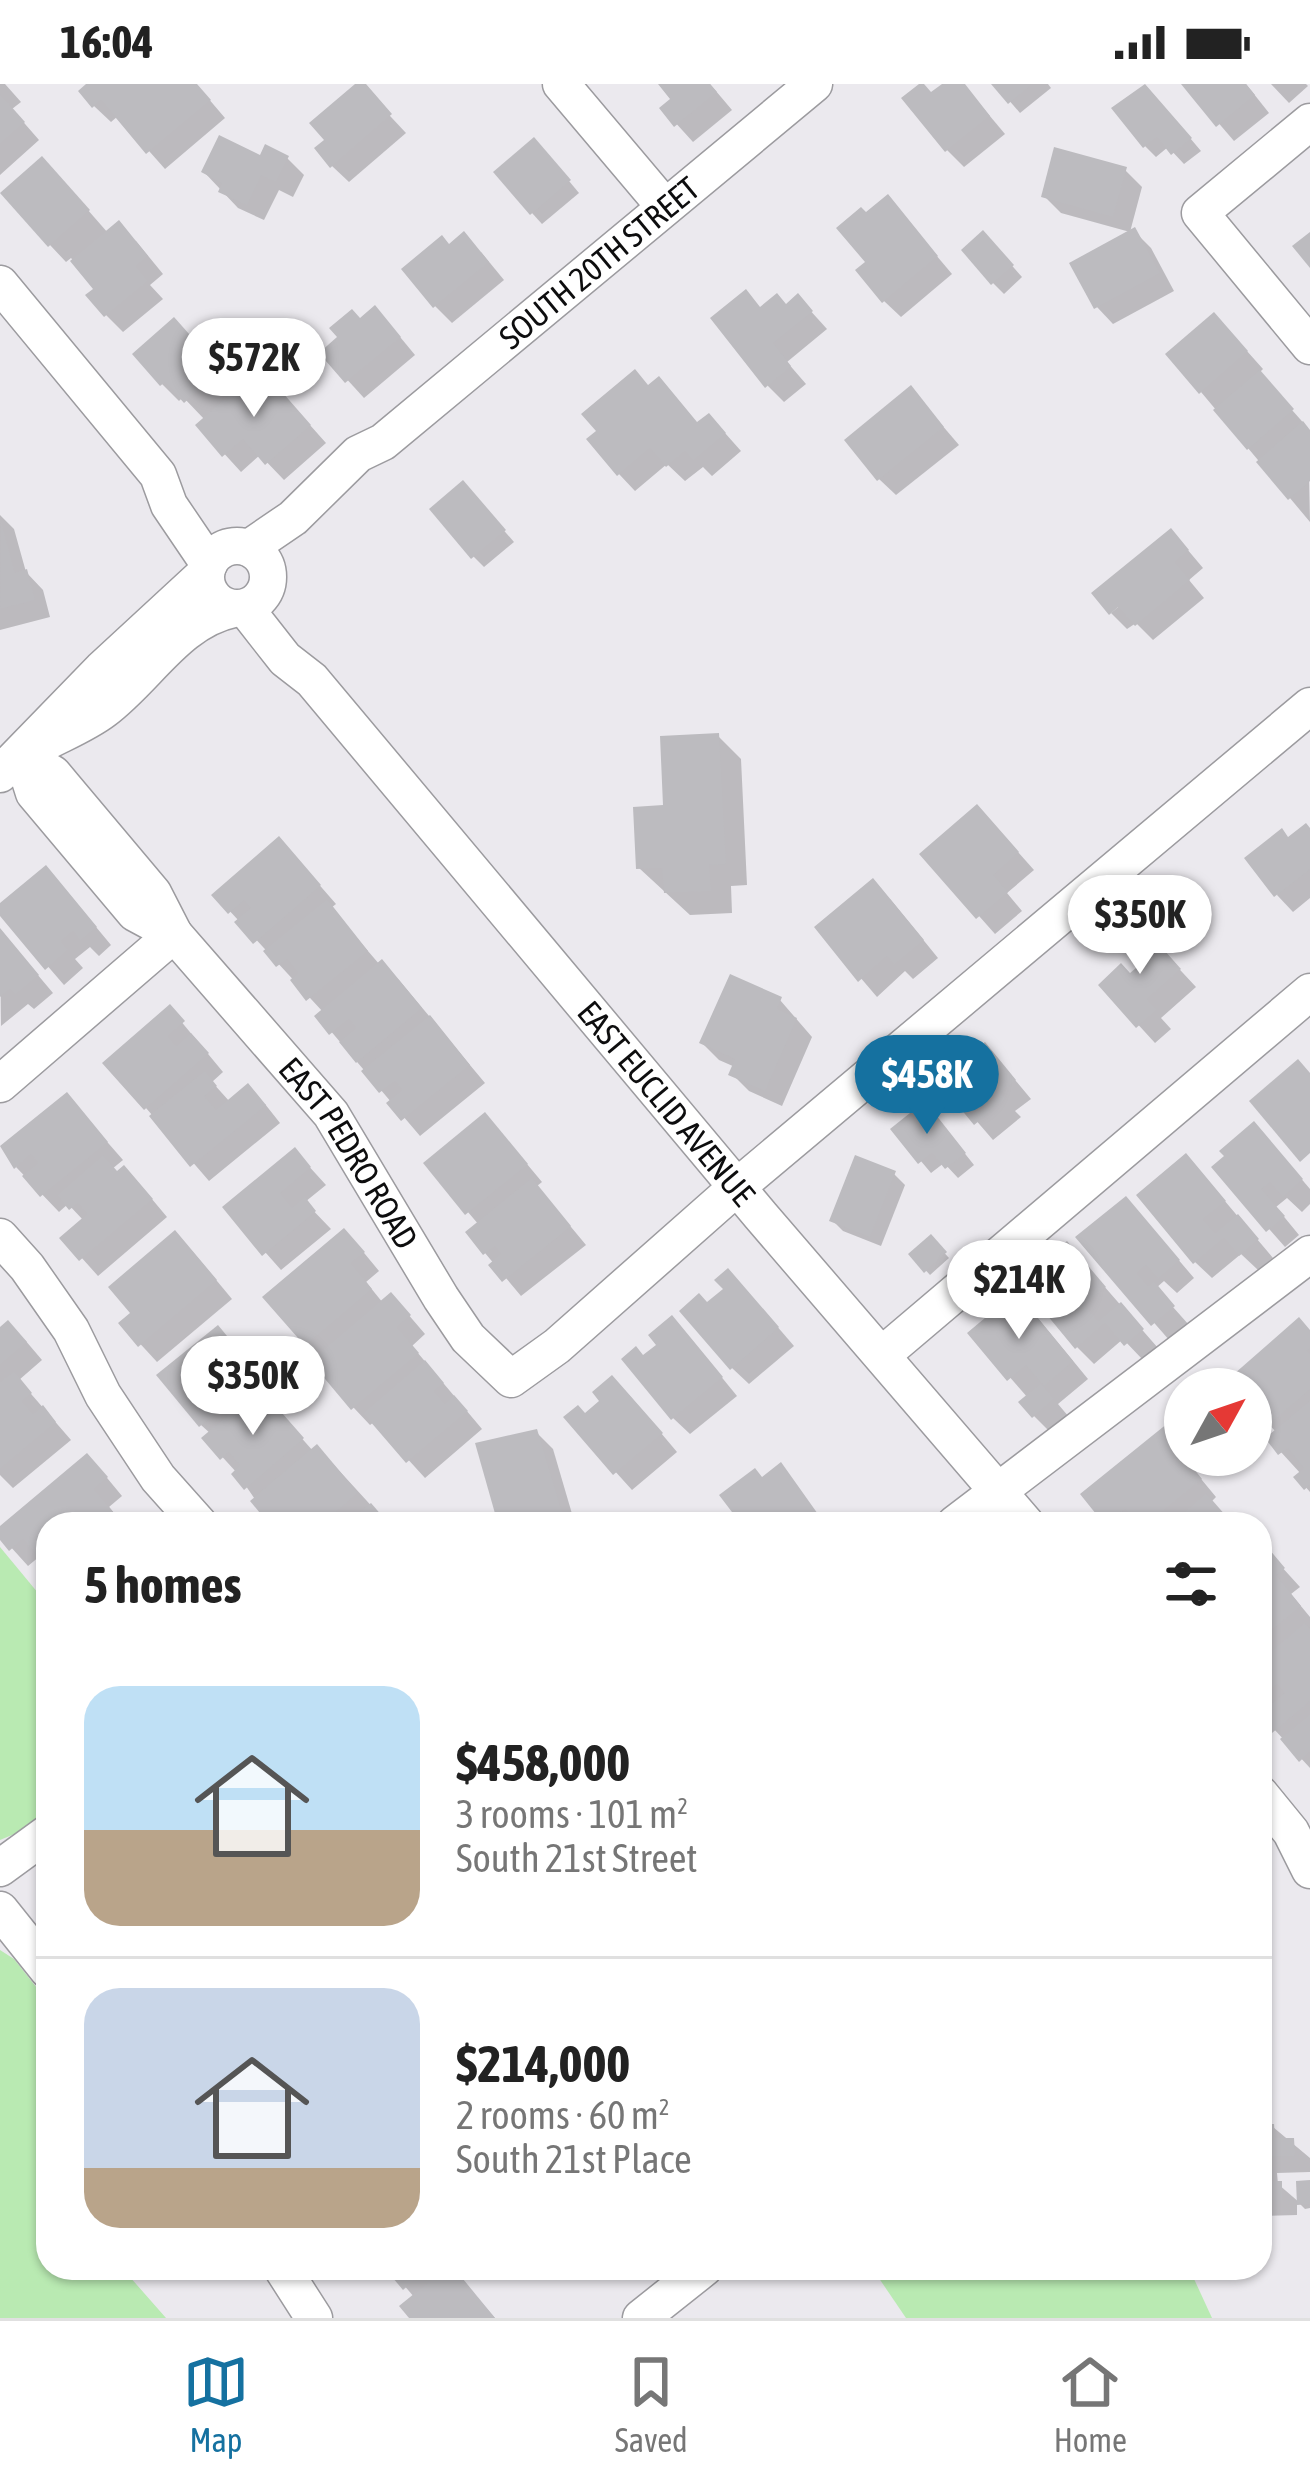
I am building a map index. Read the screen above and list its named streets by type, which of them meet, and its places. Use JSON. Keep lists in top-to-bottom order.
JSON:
{
  "streets": {
    "street": ["SOUTH 20TH STREET", "EAST EUCLID AVENUE", "EAST PEDRO ROAD"]
  },
  "crossings": [
    ["SOUTH 20TH STREET", "EAST EUCLID AVENUE"],
    ["SOUTH 20TH STREET", "EAST PEDRO ROAD"],
    ["EAST EUCLID AVENUE", "EAST PEDRO ROAD"]
  ],
  "north": "top right",
  "page": {
    "status": "16:04",
    "price": [
      "$572K",
      "$350K",
      "$458K",
      "$214K",
      "$350K"
    ],
    "heading": "5 homes",
    "list": [
      {
        "name": "$458,000",
        "note": "3 rooms · 101 m² · South 21st Street"
      },
      {
        "name": "$214,000",
        "note": "2 rooms · 60 m² · South 21st Place"
      }
    ],
    "tabs": ["Map", "Saved", "Home"]
  }
}
